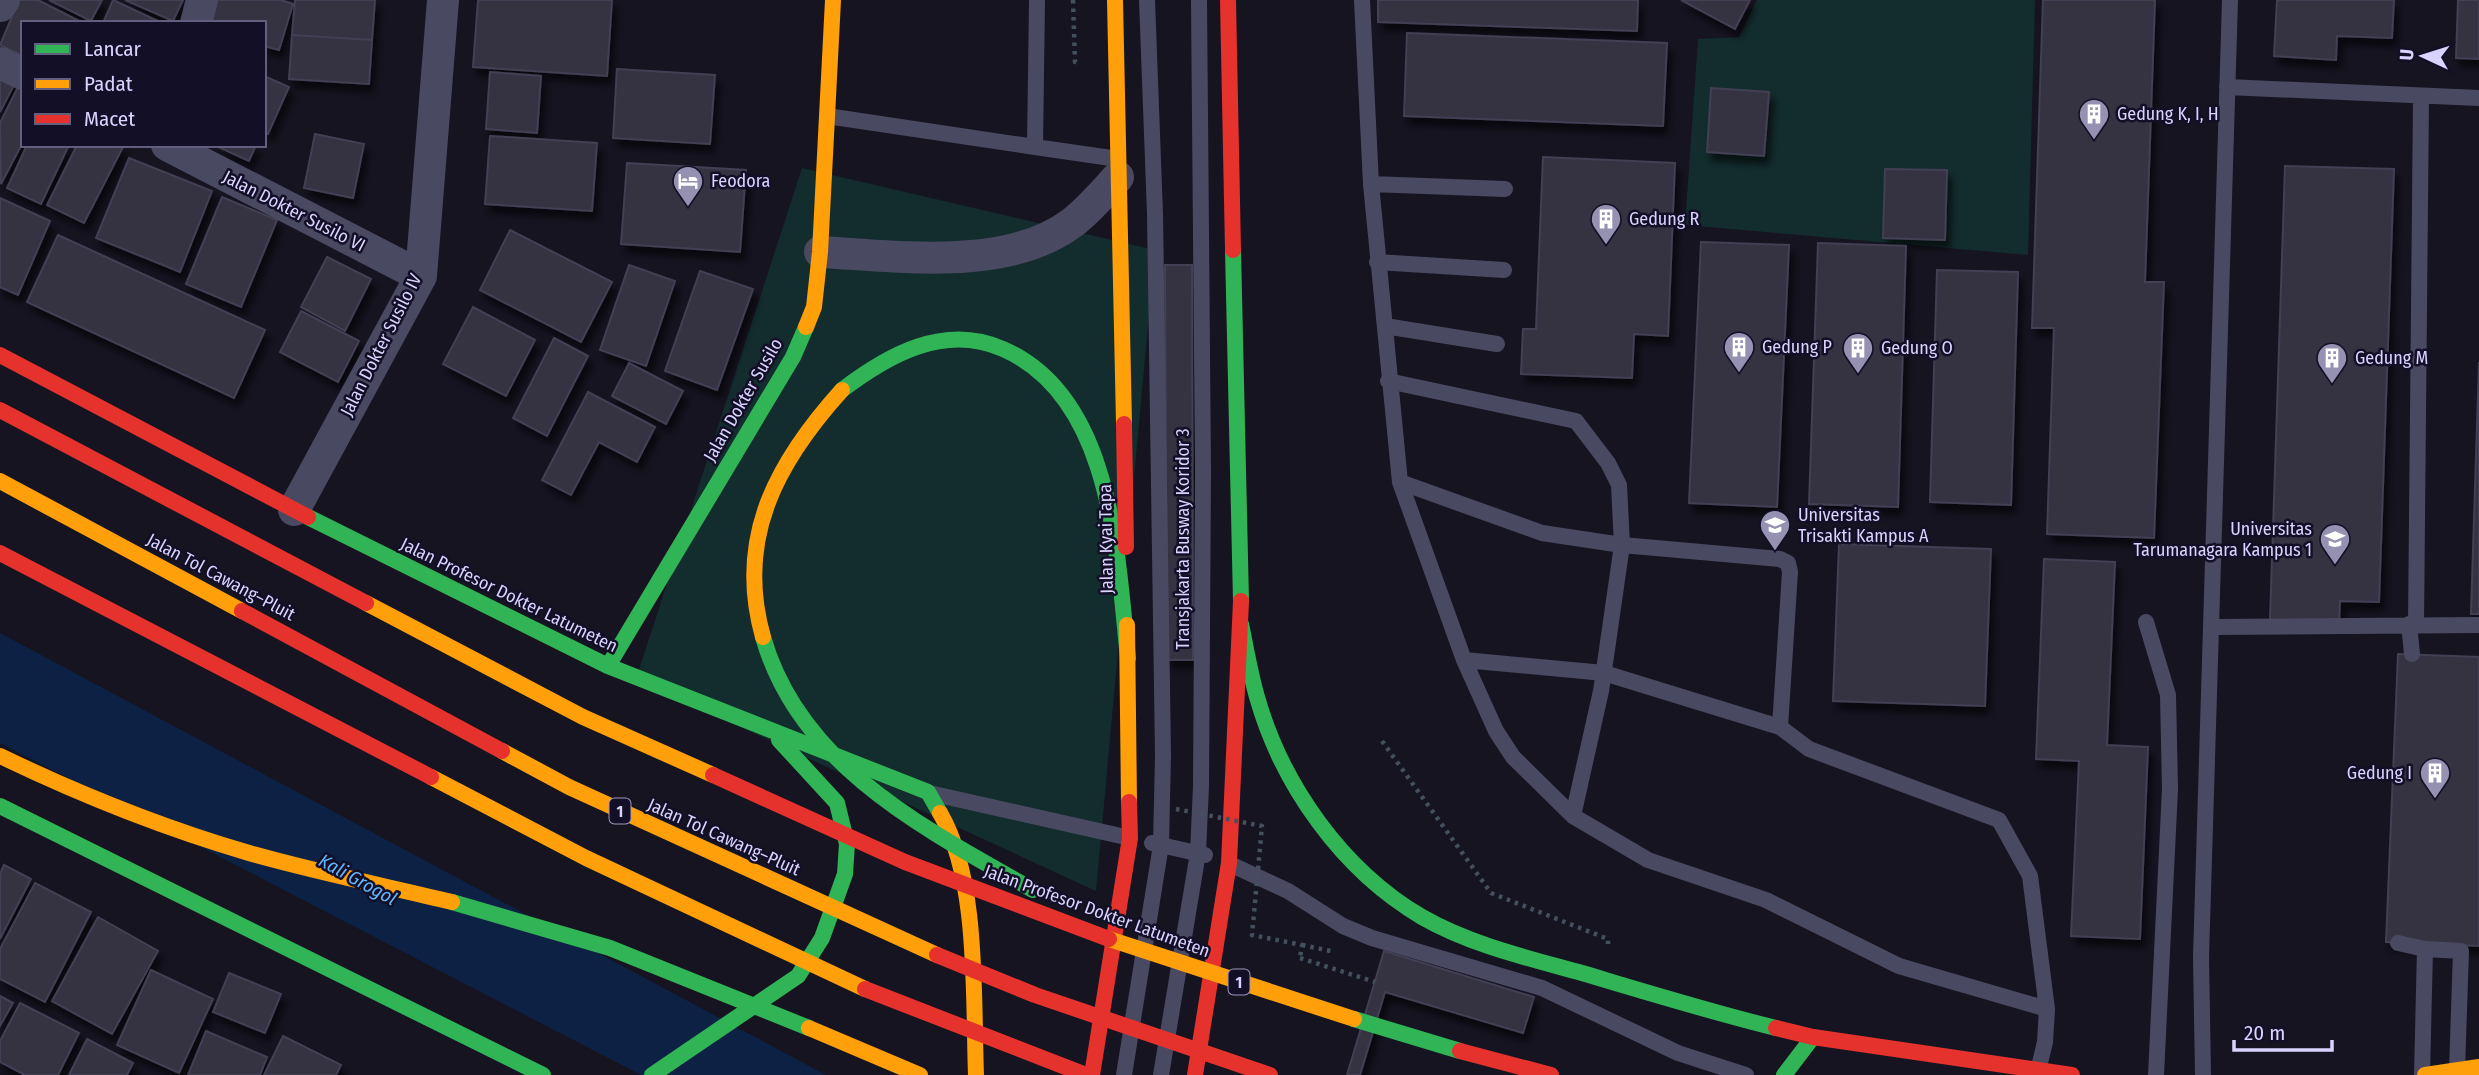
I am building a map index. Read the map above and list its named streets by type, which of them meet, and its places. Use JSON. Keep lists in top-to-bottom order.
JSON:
{
  "streets": {
    "main road": [
      "Jalan Dokter Susilo",
      "Jalan Kyai Tapa",
      "Jalan Tol Cawang–Pluit",
      "Jalan Profesor Dokter Latumeten",
      "1"
    ],
    "street": ["Jalan Dokter Susilo VI", "Jalan Dokter Susilo IV"],
    "lane": ["Transjakarta Busway Koridor 3"]
  },
  "crossings": [
    ["Jalan Dokter Susilo VI", "Jalan Dokter Susilo IV"],
    ["Jalan Dokter Susilo IV", "Jalan Profesor Dokter Latumeten"],
    ["Jalan Dokter Susilo", "Jalan Profesor Dokter Latumeten"]
  ],
  "water": ["Kali Grogol"],
  "places": {
    "building": [
      "Gedung K, I, H",
      "Gedung R",
      "Gedung P",
      "Gedung O",
      "Gedung M",
      "Gedung I"
    ],
    "hotel": ["Feodora"],
    "school or university": ["Universitas Trisakti Kampus A", "Universitas Tarumanagara Kampus 1"]
  },
  "legend": ["Lancar", "Padat", "Macet"],
  "scale_bar": "20 m",
  "north": "left"
}
